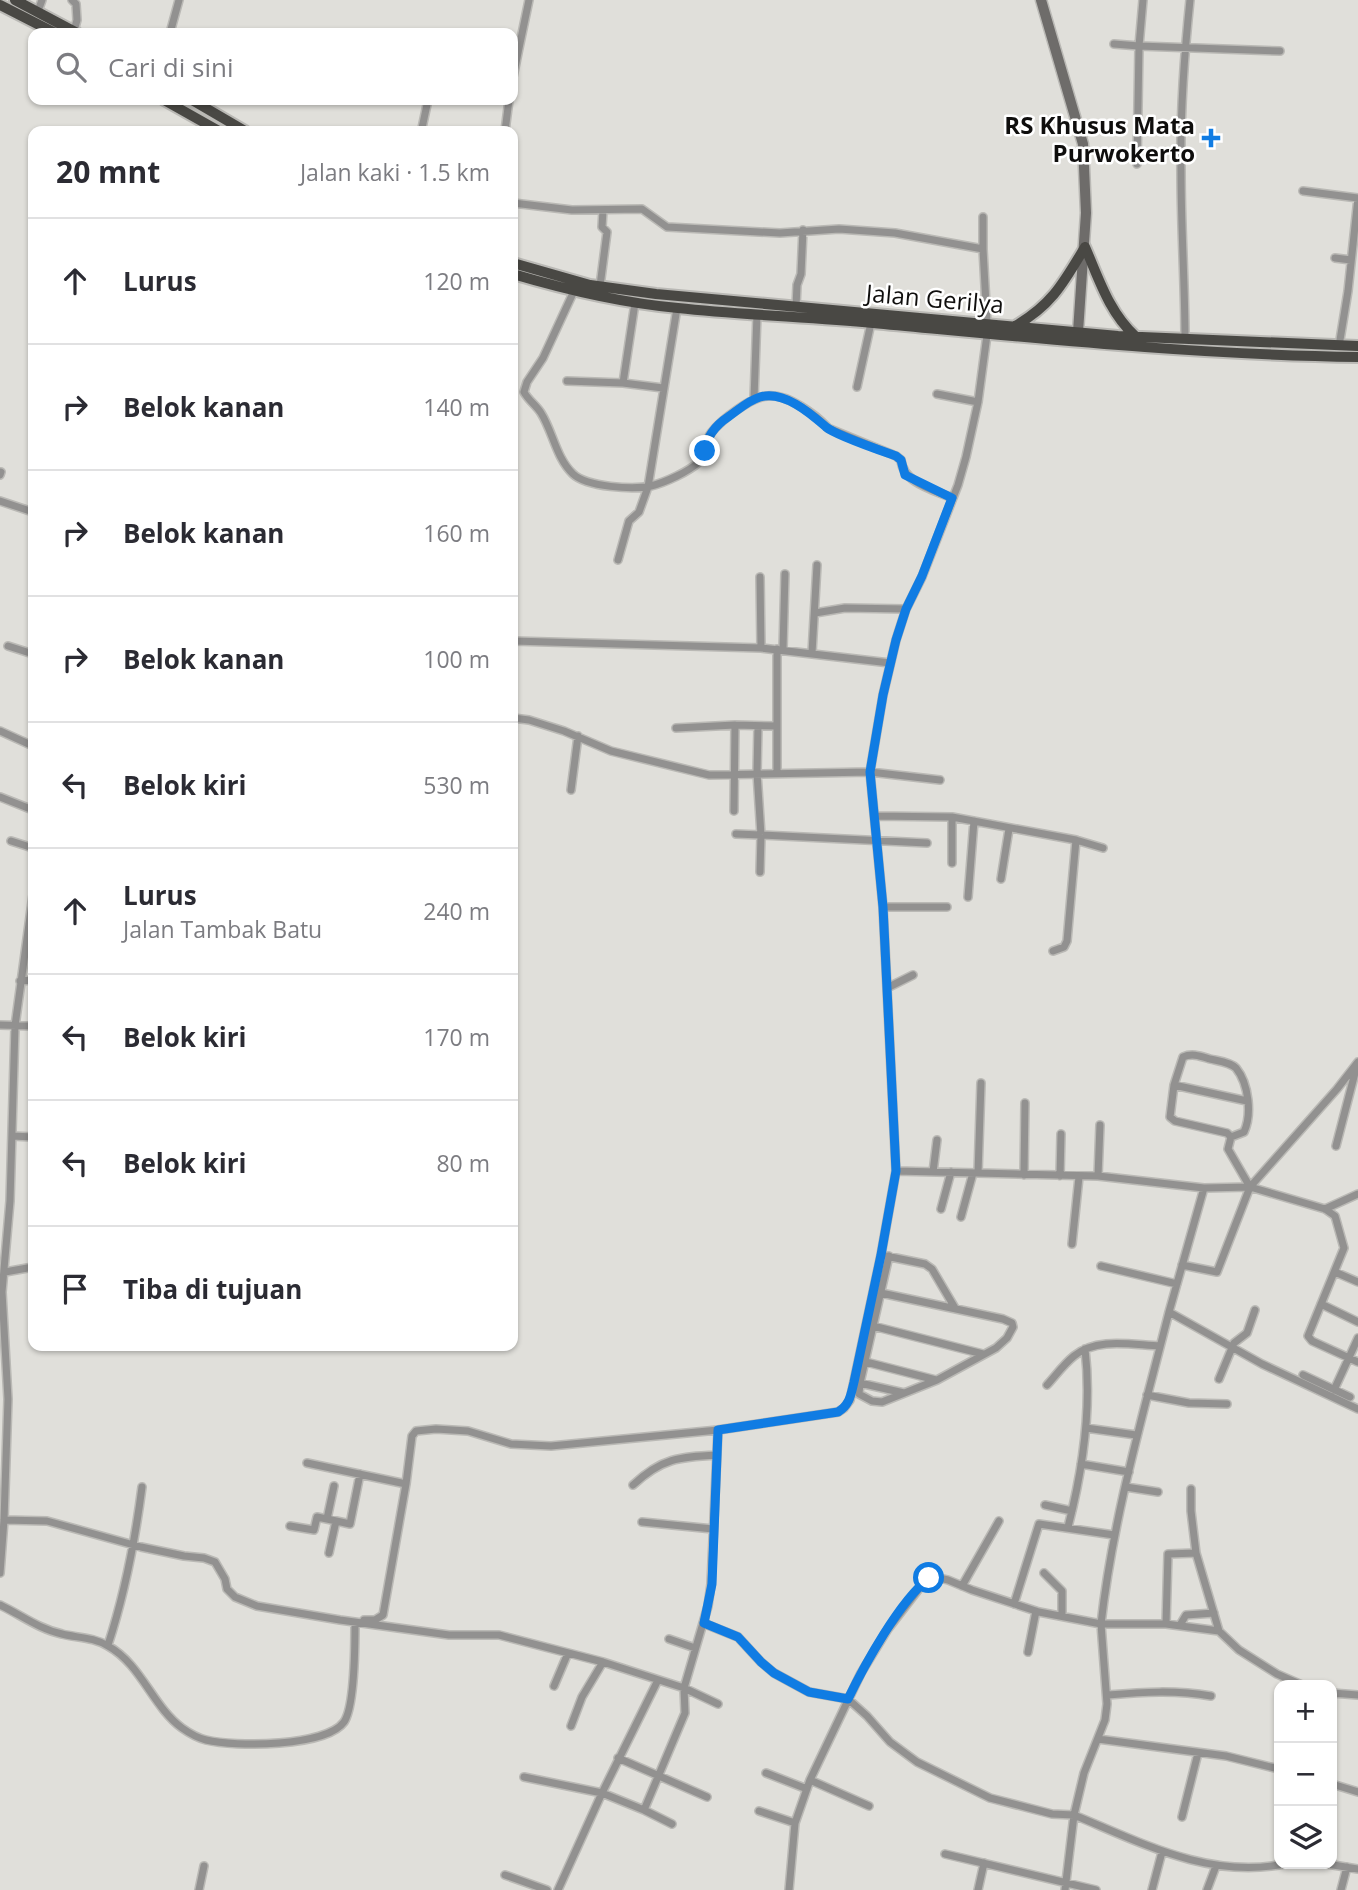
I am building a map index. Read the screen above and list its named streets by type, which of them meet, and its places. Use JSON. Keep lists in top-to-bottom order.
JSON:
{
  "streets": {
    "highway": ["Jalan Gerilya"]
  },
  "places": {
    "health": ["RS Khusus Mata Purwokerto"]
  },
  "page": {
    "search": "Cari di sini",
    "heading": ["20 mnt", "Jalan kaki · 1.5 km"],
    "list": [
      ["Lurus", "120 m"],
      ["Belok kanan", "140 m"],
      ["Belok kanan", "160 m"],
      ["Belok kanan", "100 m"],
      ["Belok kiri", "530 m"],
      ["Lurus", "Jalan Tambak Batu", "240 m"],
      ["Belok kiri", "170 m"],
      ["Belok kiri", "80 m"],
      "Tiba di tujuan"
    ],
    "map_buttons": ["+", "−"]
  }
}
